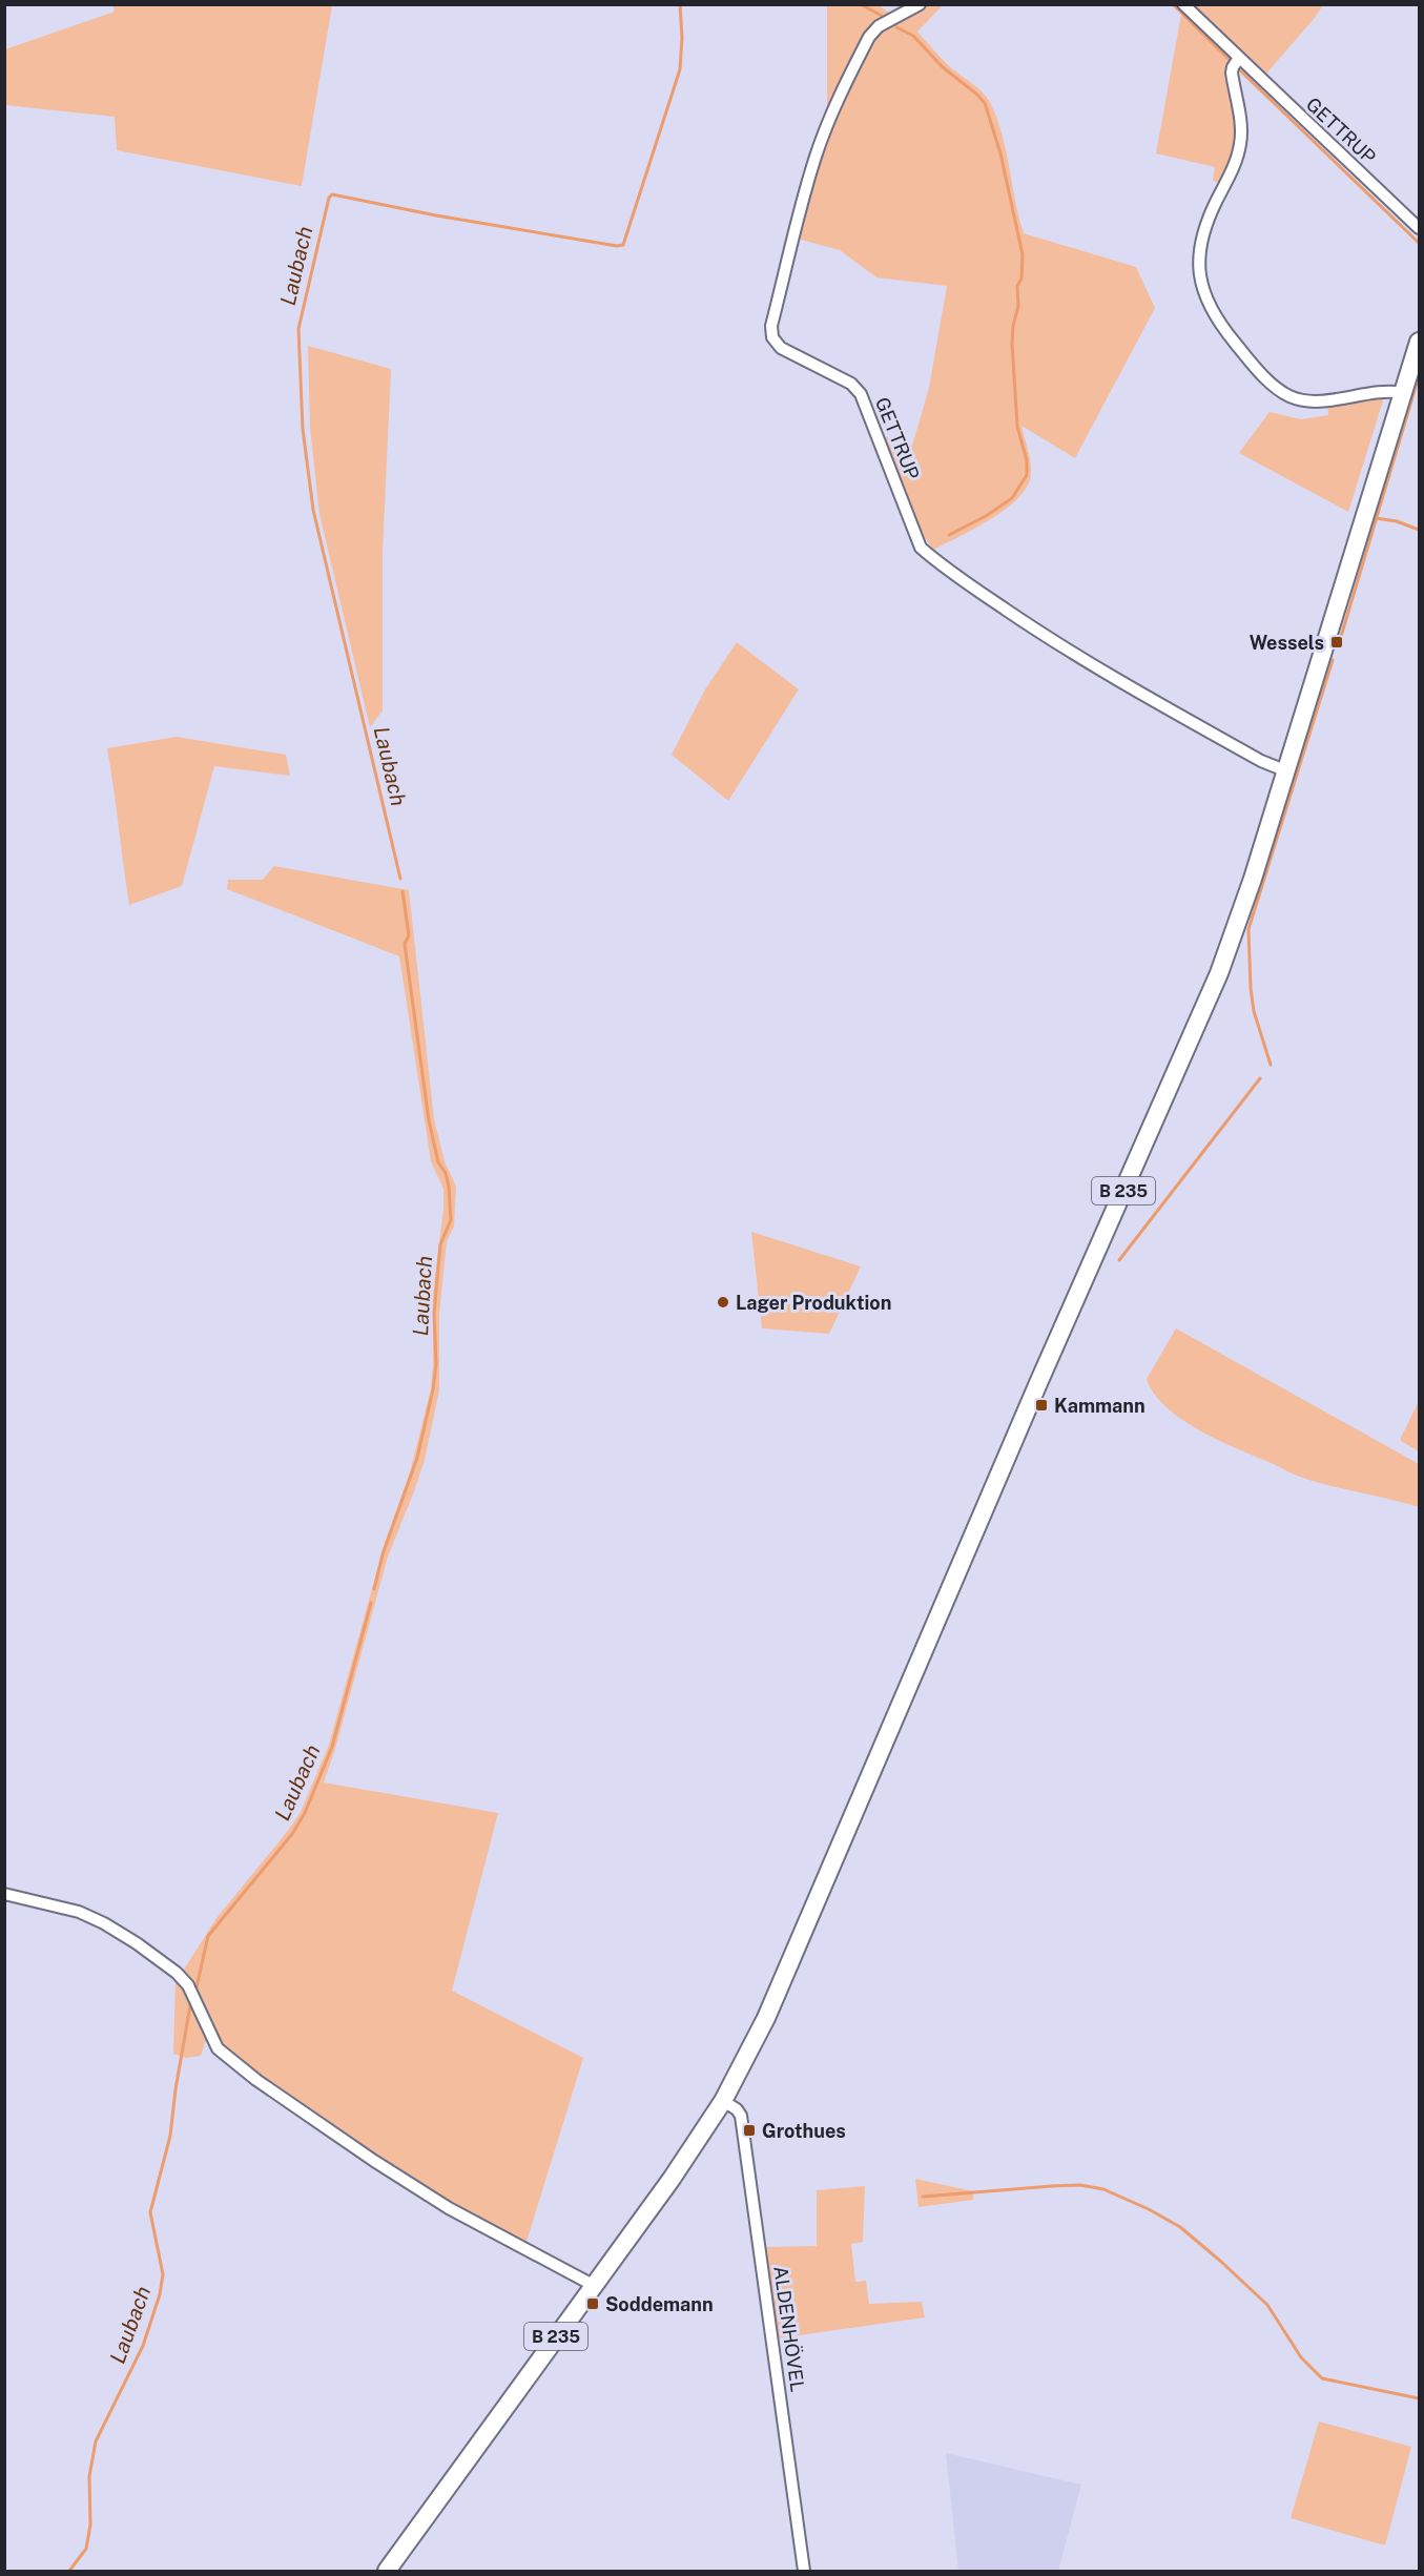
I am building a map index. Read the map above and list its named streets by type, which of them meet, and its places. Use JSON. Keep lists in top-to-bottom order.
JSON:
{
  "streets": {
    "main road": ["B 235"],
    "street": ["GETTRUP", "ALDENHÖVEL"]
  },
  "crossings": [
    ["GETTRUP", "B 235"],
    ["B 235", "ALDENHÖVEL"]
  ],
  "water": ["Laubach"],
  "places": {
    "transit": [
      "Wessels",
      "Kammann",
      "Grothues",
      "Soddemann"
    ],
    "other": ["Lager Produktion"]
  }
}
